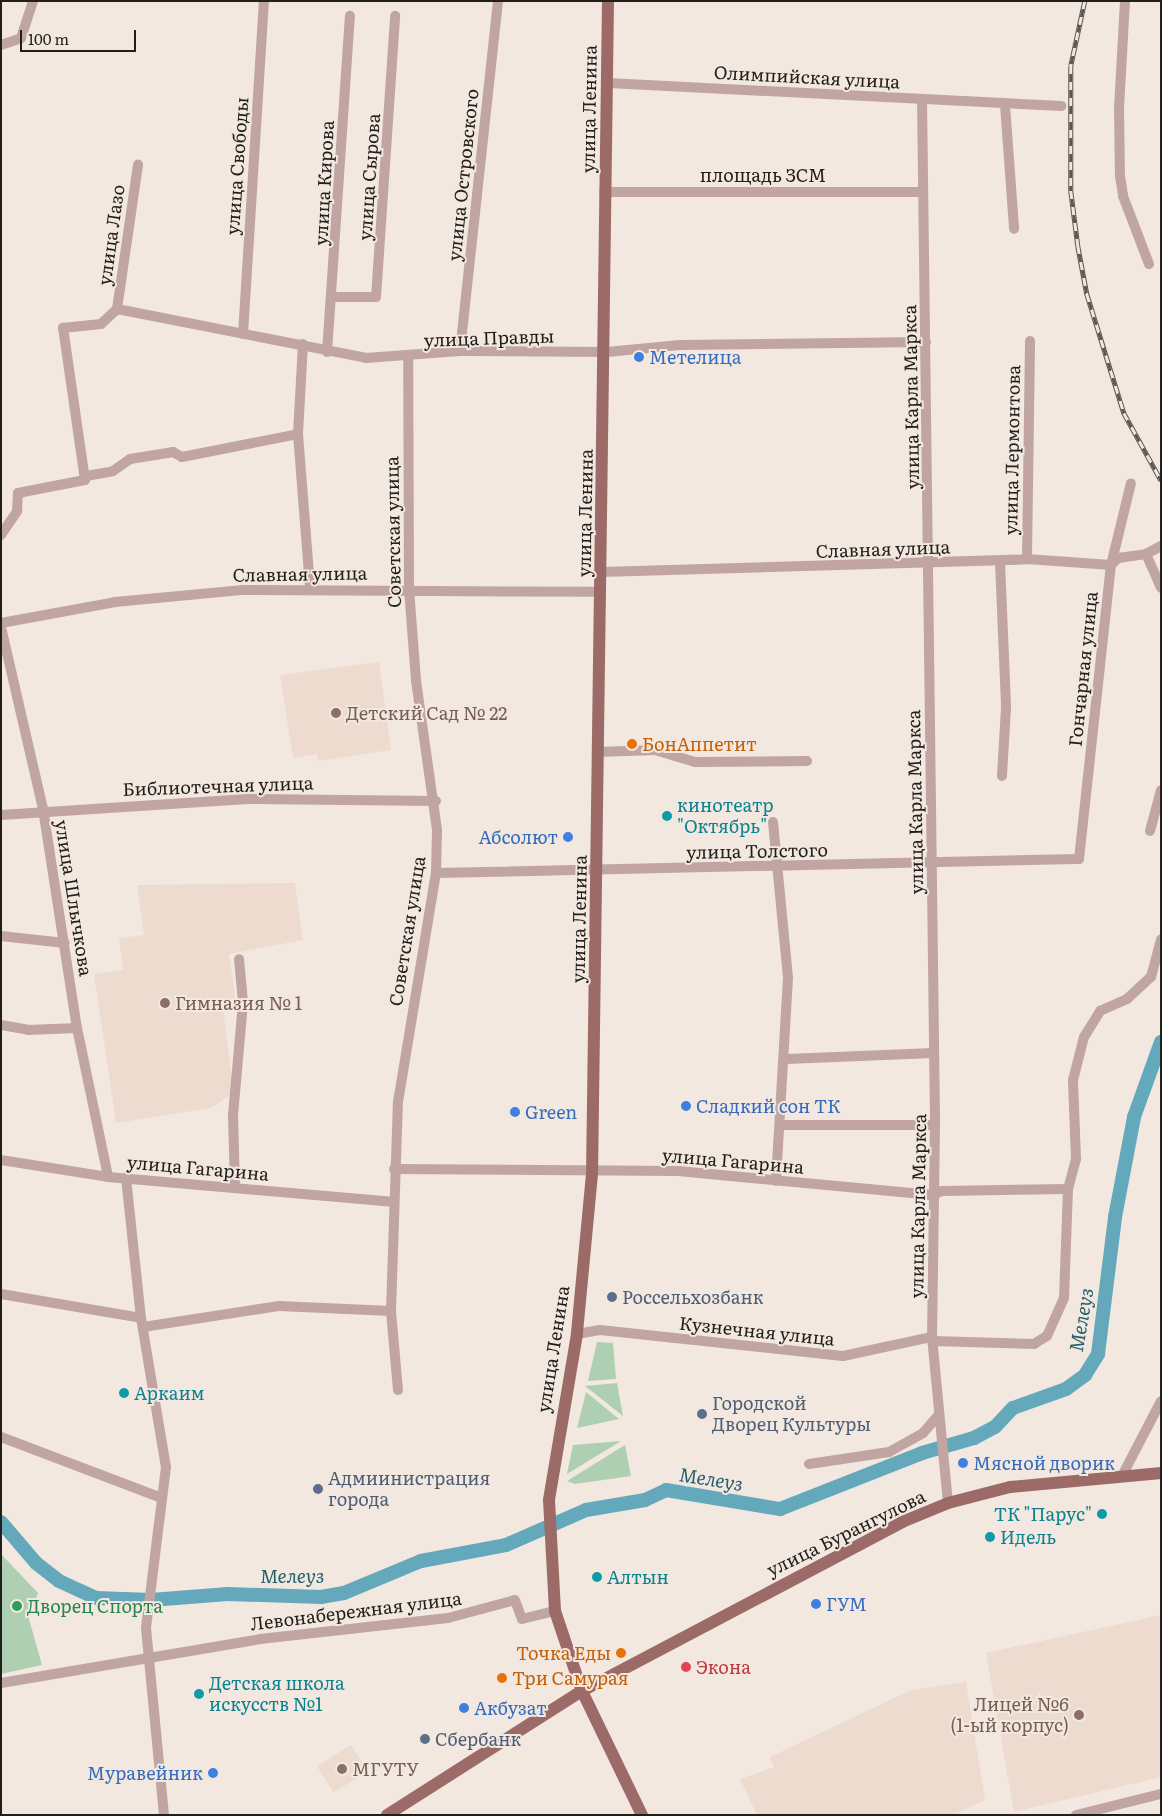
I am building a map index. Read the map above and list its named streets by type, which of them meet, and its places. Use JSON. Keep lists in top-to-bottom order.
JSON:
{
  "streets": {
    "main road": ["улица Ленина", "улица Бурангулова"],
    "street": [
      "Олимпийская улица",
      "улица Свободы",
      "улица Островского",
      "площадь ЗСМ",
      "улица Сырова",
      "улица Кирова",
      "улица Лазо",
      "улица Правды",
      "улица Карла Маркса",
      "улица Лермонтова",
      "Советская улица",
      "Славная улица",
      "Гончарная улица",
      "Библиотечная улица",
      "улица Толстого",
      "улица Шлычкова",
      "улица Гагарина",
      "Кузнечная улица",
      "Левонабережная улица"
    ]
  },
  "crossings": [
    ["Олимпийская улица", "улица Ленина"],
    ["Олимпийская улица", "улица Карла Маркса"],
    ["улица Ленина", "площадь ЗСМ"],
    ["улица Ленина", "улица Правды"],
    ["улица Ленина", "Славная улица"],
    ["улица Ленина", "улица Толстого"],
    ["улица Ленина", "улица Гагарина"],
    ["улица Ленина", "Кузнечная улица"],
    ["улица Ленина", "улица Бурангулова"],
    ["улица Ленина", "Левонабережная улица"],
    ["улица Свободы", "улица Правды"],
    ["улица Островского", "улица Правды"],
    ["площадь ЗСМ", "улица Карла Маркса"],
    ["улица Сырова", "улица Кирова"],
    ["улица Кирова", "улица Правды"],
    ["улица Лазо", "улица Правды"],
    ["улица Правды", "улица Карла Маркса"],
    ["улица Правды", "Советская улица"],
    ["улица Карла Маркса", "Славная улица"],
    ["улица Карла Маркса", "улица Толстого"],
    ["улица Карла Маркса", "улица Гагарина"],
    ["улица Карла Маркса", "Кузнечная улица"],
    ["улица Карла Маркса", "улица Бурангулова"],
    ["улица Лермонтова", "Славная улица"],
    ["Советская улица", "Славная улица"],
    ["Советская улица", "Библиотечная улица"],
    ["Советская улица", "улица Толстого"],
    ["Советская улица", "улица Гагарина"],
    ["Славная улица", "Гончарная улица"],
    ["Славная улица", "улица Шлычкова"],
    ["Гончарная улица", "улица Толстого"],
    ["Библиотечная улица", "улица Шлычкова"],
    ["улица Шлычкова", "улица Гагарина"],
    ["улица Гагарина", "Кузнечная улица"]
  ],
  "water": ["Мелеуз"],
  "places": [
    "Метелица",
    "Детский Сад № 22",
    "БонАппетит",
    "кинотеатр \"Октябрь\"",
    "Абсолют",
    "Гимназия № 1",
    "Сладкий сон ТК",
    "Green",
    "Россельхозбанк",
    "Аркаим",
    "Городской Дворец Культуры",
    "Мясной дворик",
    "Адмиинистрация города",
    "ТК \"Парус\"",
    "Идель",
    "Алтын",
    "ГУМ",
    "Дворец Спорта",
    "Точка Еды",
    "Экона",
    "Три Самурая",
    "Детская школа искусств №1",
    "Акбузат",
    "Лицей №6 (1-ый корпус)",
    "Сбербанк",
    "МГУТУ",
    "Муравейник"
  ],
  "scale_bar": "100 m"
}
